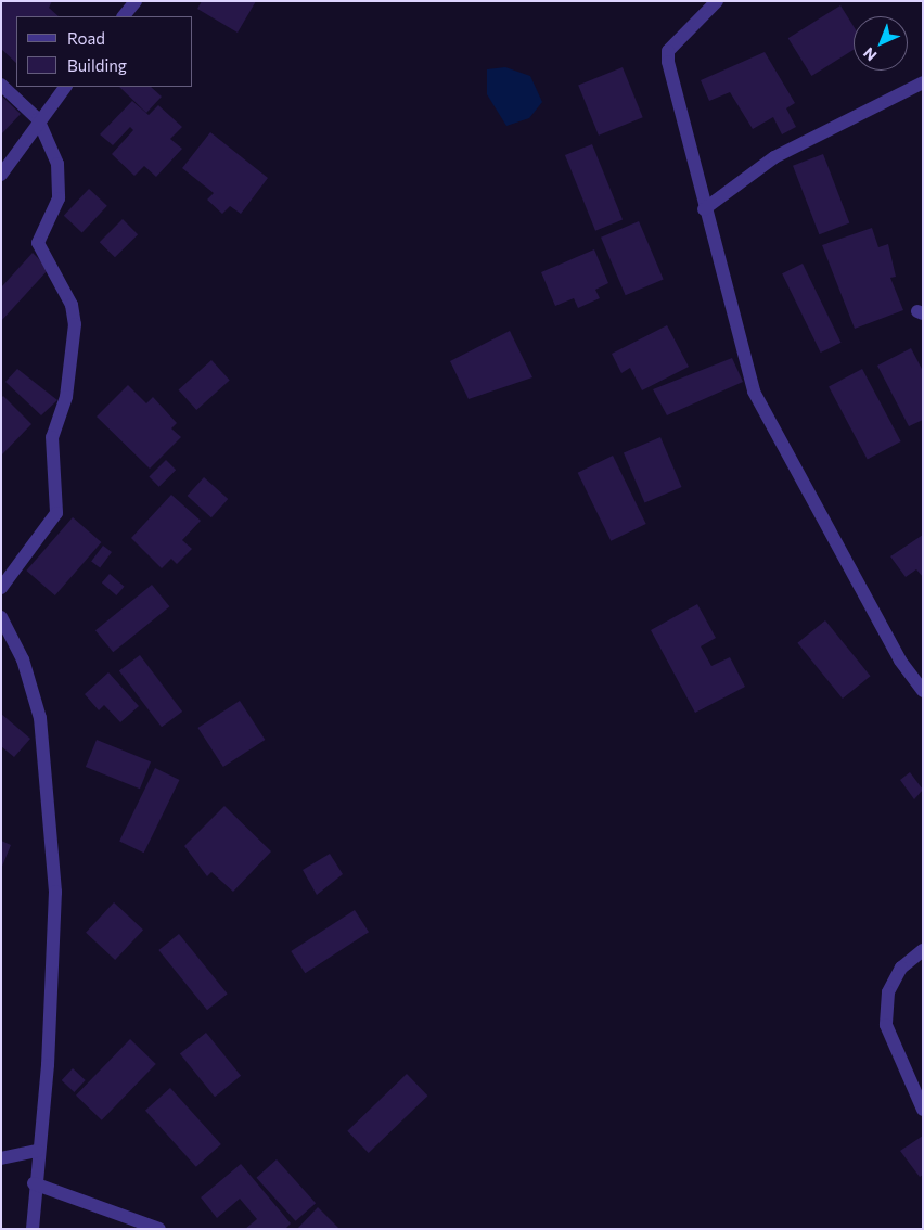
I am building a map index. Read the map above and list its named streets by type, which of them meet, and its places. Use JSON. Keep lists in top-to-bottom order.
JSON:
{
  "legend": ["Road", "Building"],
  "north": "bottom left"
}
